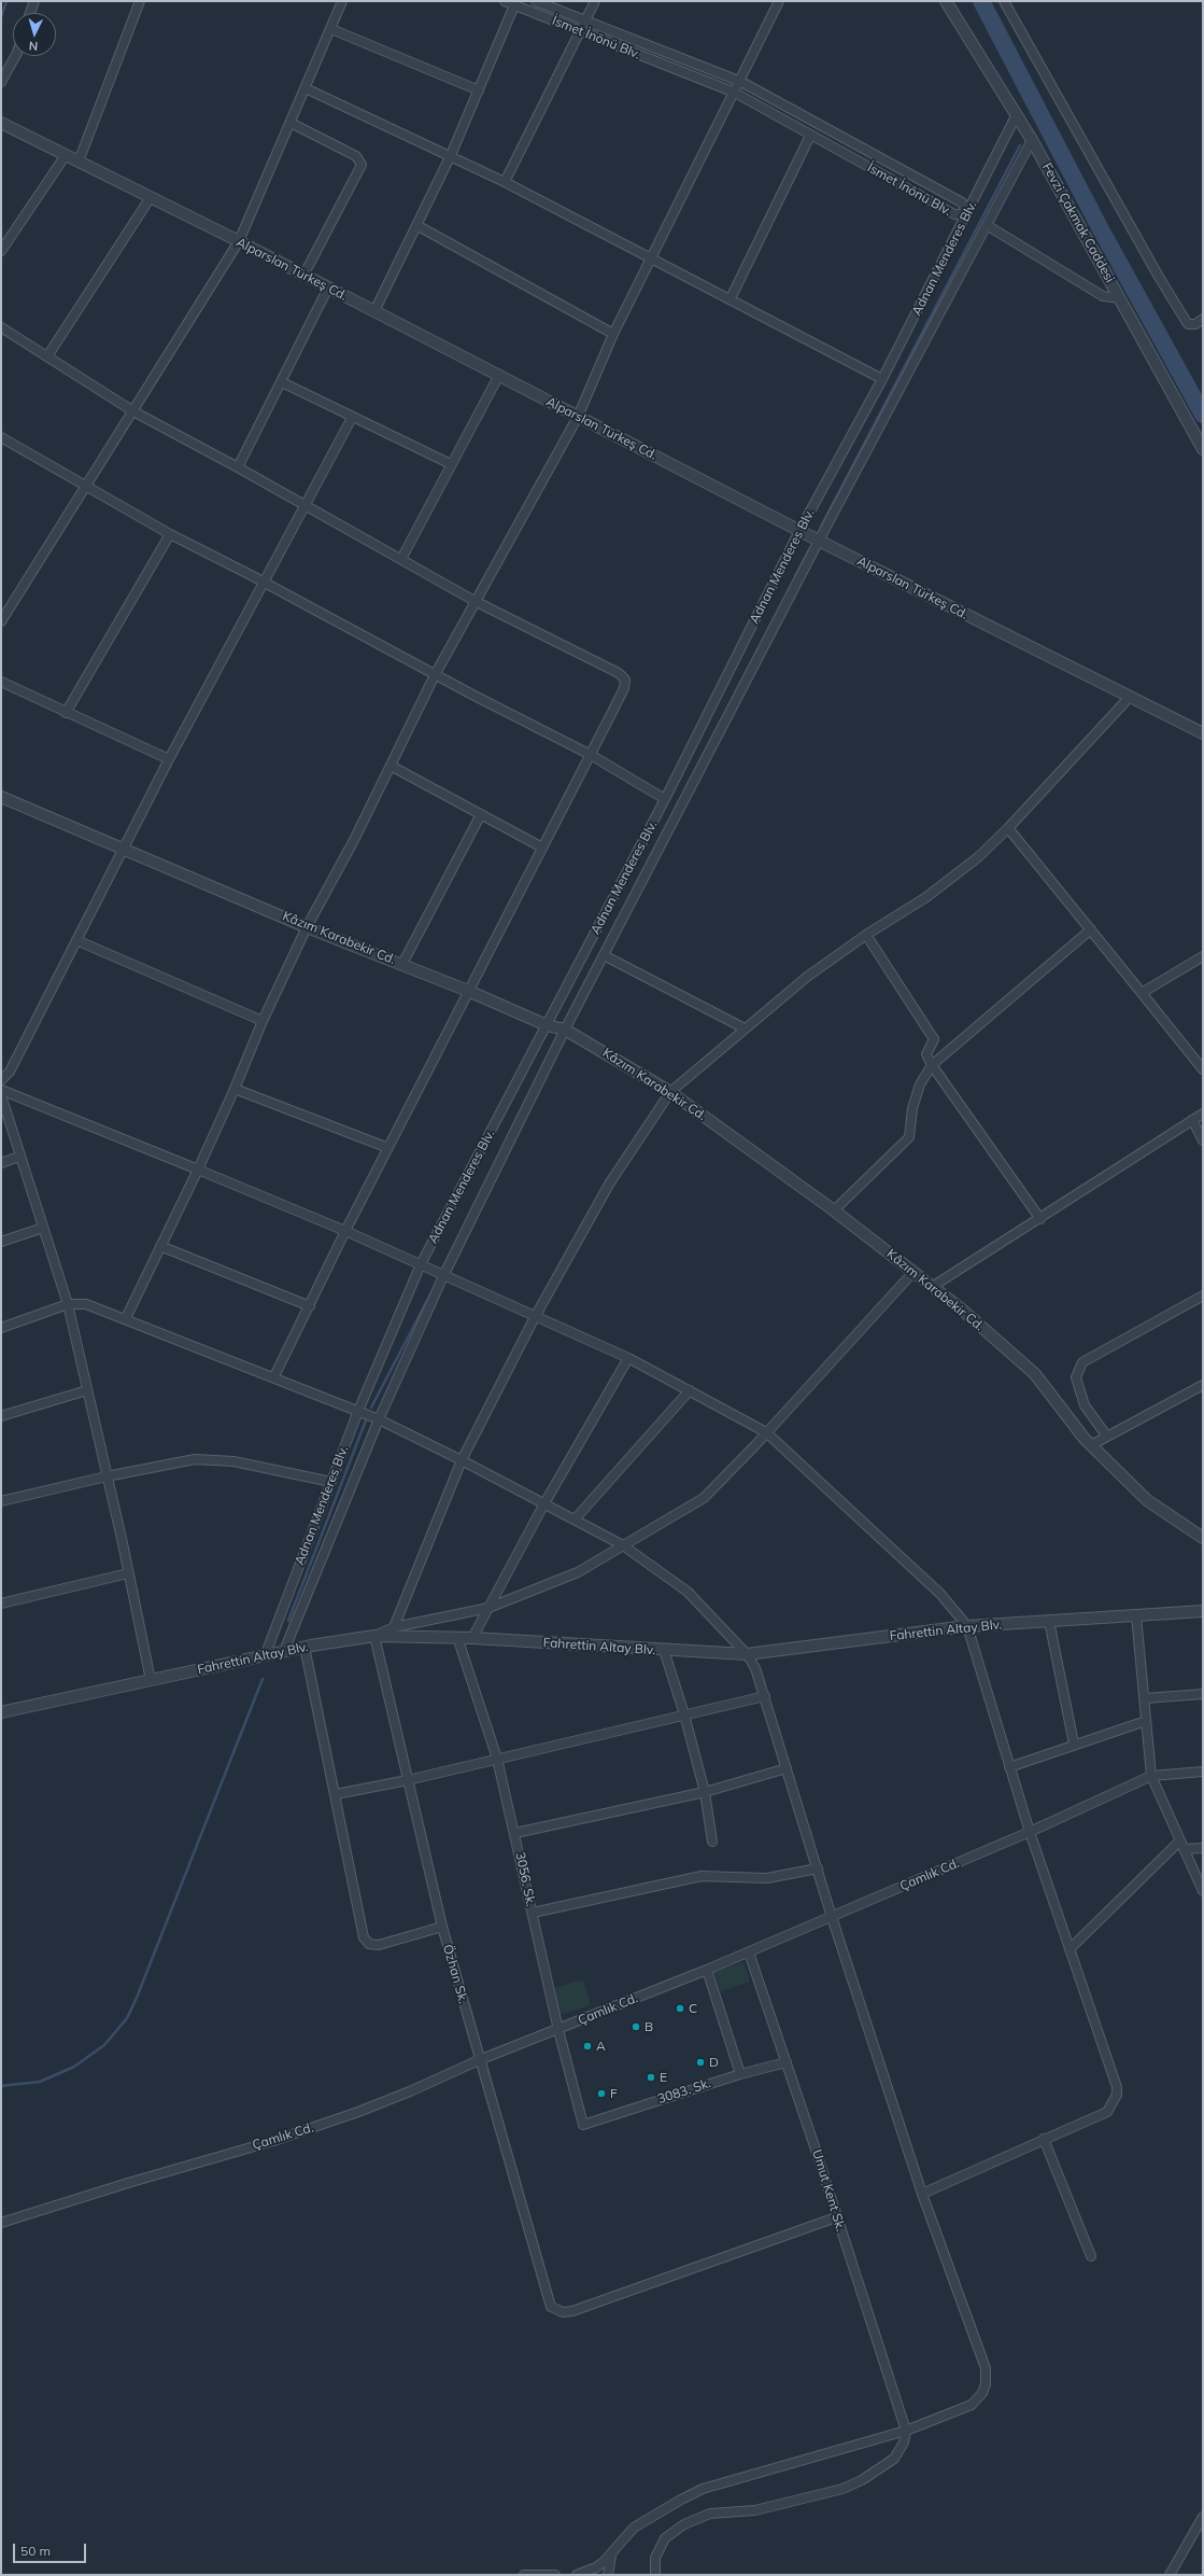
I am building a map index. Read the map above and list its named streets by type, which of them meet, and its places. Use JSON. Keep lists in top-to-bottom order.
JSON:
{
  "streets": {
    "street": [
      "İsmet İnönü Blv.",
      "Fevzi Çakmak Caddesi",
      "Adnan Menderes Blv.",
      "Alparslan Türkeş Cd.",
      "Kâzım Karabekir Cd.",
      "Fahrettin Altay Blv.",
      "Çamlık Cd.",
      "3056. Sk.",
      "Özhan Sk.",
      "3083. Sk.",
      "Umut Kent Sk."
    ]
  },
  "crossings": [
    ["İsmet İnönü Blv.", "Adnan Menderes Blv."],
    ["Fevzi Çakmak Caddesi", "Adnan Menderes Blv."],
    ["Adnan Menderes Blv.", "Alparslan Türkeş Cd."],
    ["Adnan Menderes Blv.", "Kâzım Karabekir Cd."],
    ["Adnan Menderes Blv.", "Fahrettin Altay Blv."],
    ["Fahrettin Altay Blv.", "3056. Sk."],
    ["Fahrettin Altay Blv.", "Özhan Sk."],
    ["Çamlık Cd.", "3056. Sk."],
    ["Çamlık Cd.", "Özhan Sk."],
    ["Çamlık Cd.", "Umut Kent Sk."],
    ["3056. Sk.", "3083. Sk."],
    ["Özhan Sk.", "Umut Kent Sk."],
    ["3083. Sk.", "Umut Kent Sk."]
  ],
  "places": [
    "C",
    "B",
    "A",
    "D",
    "E",
    "F"
  ],
  "scale_bar": "50 m",
  "north": "bottom"
}
